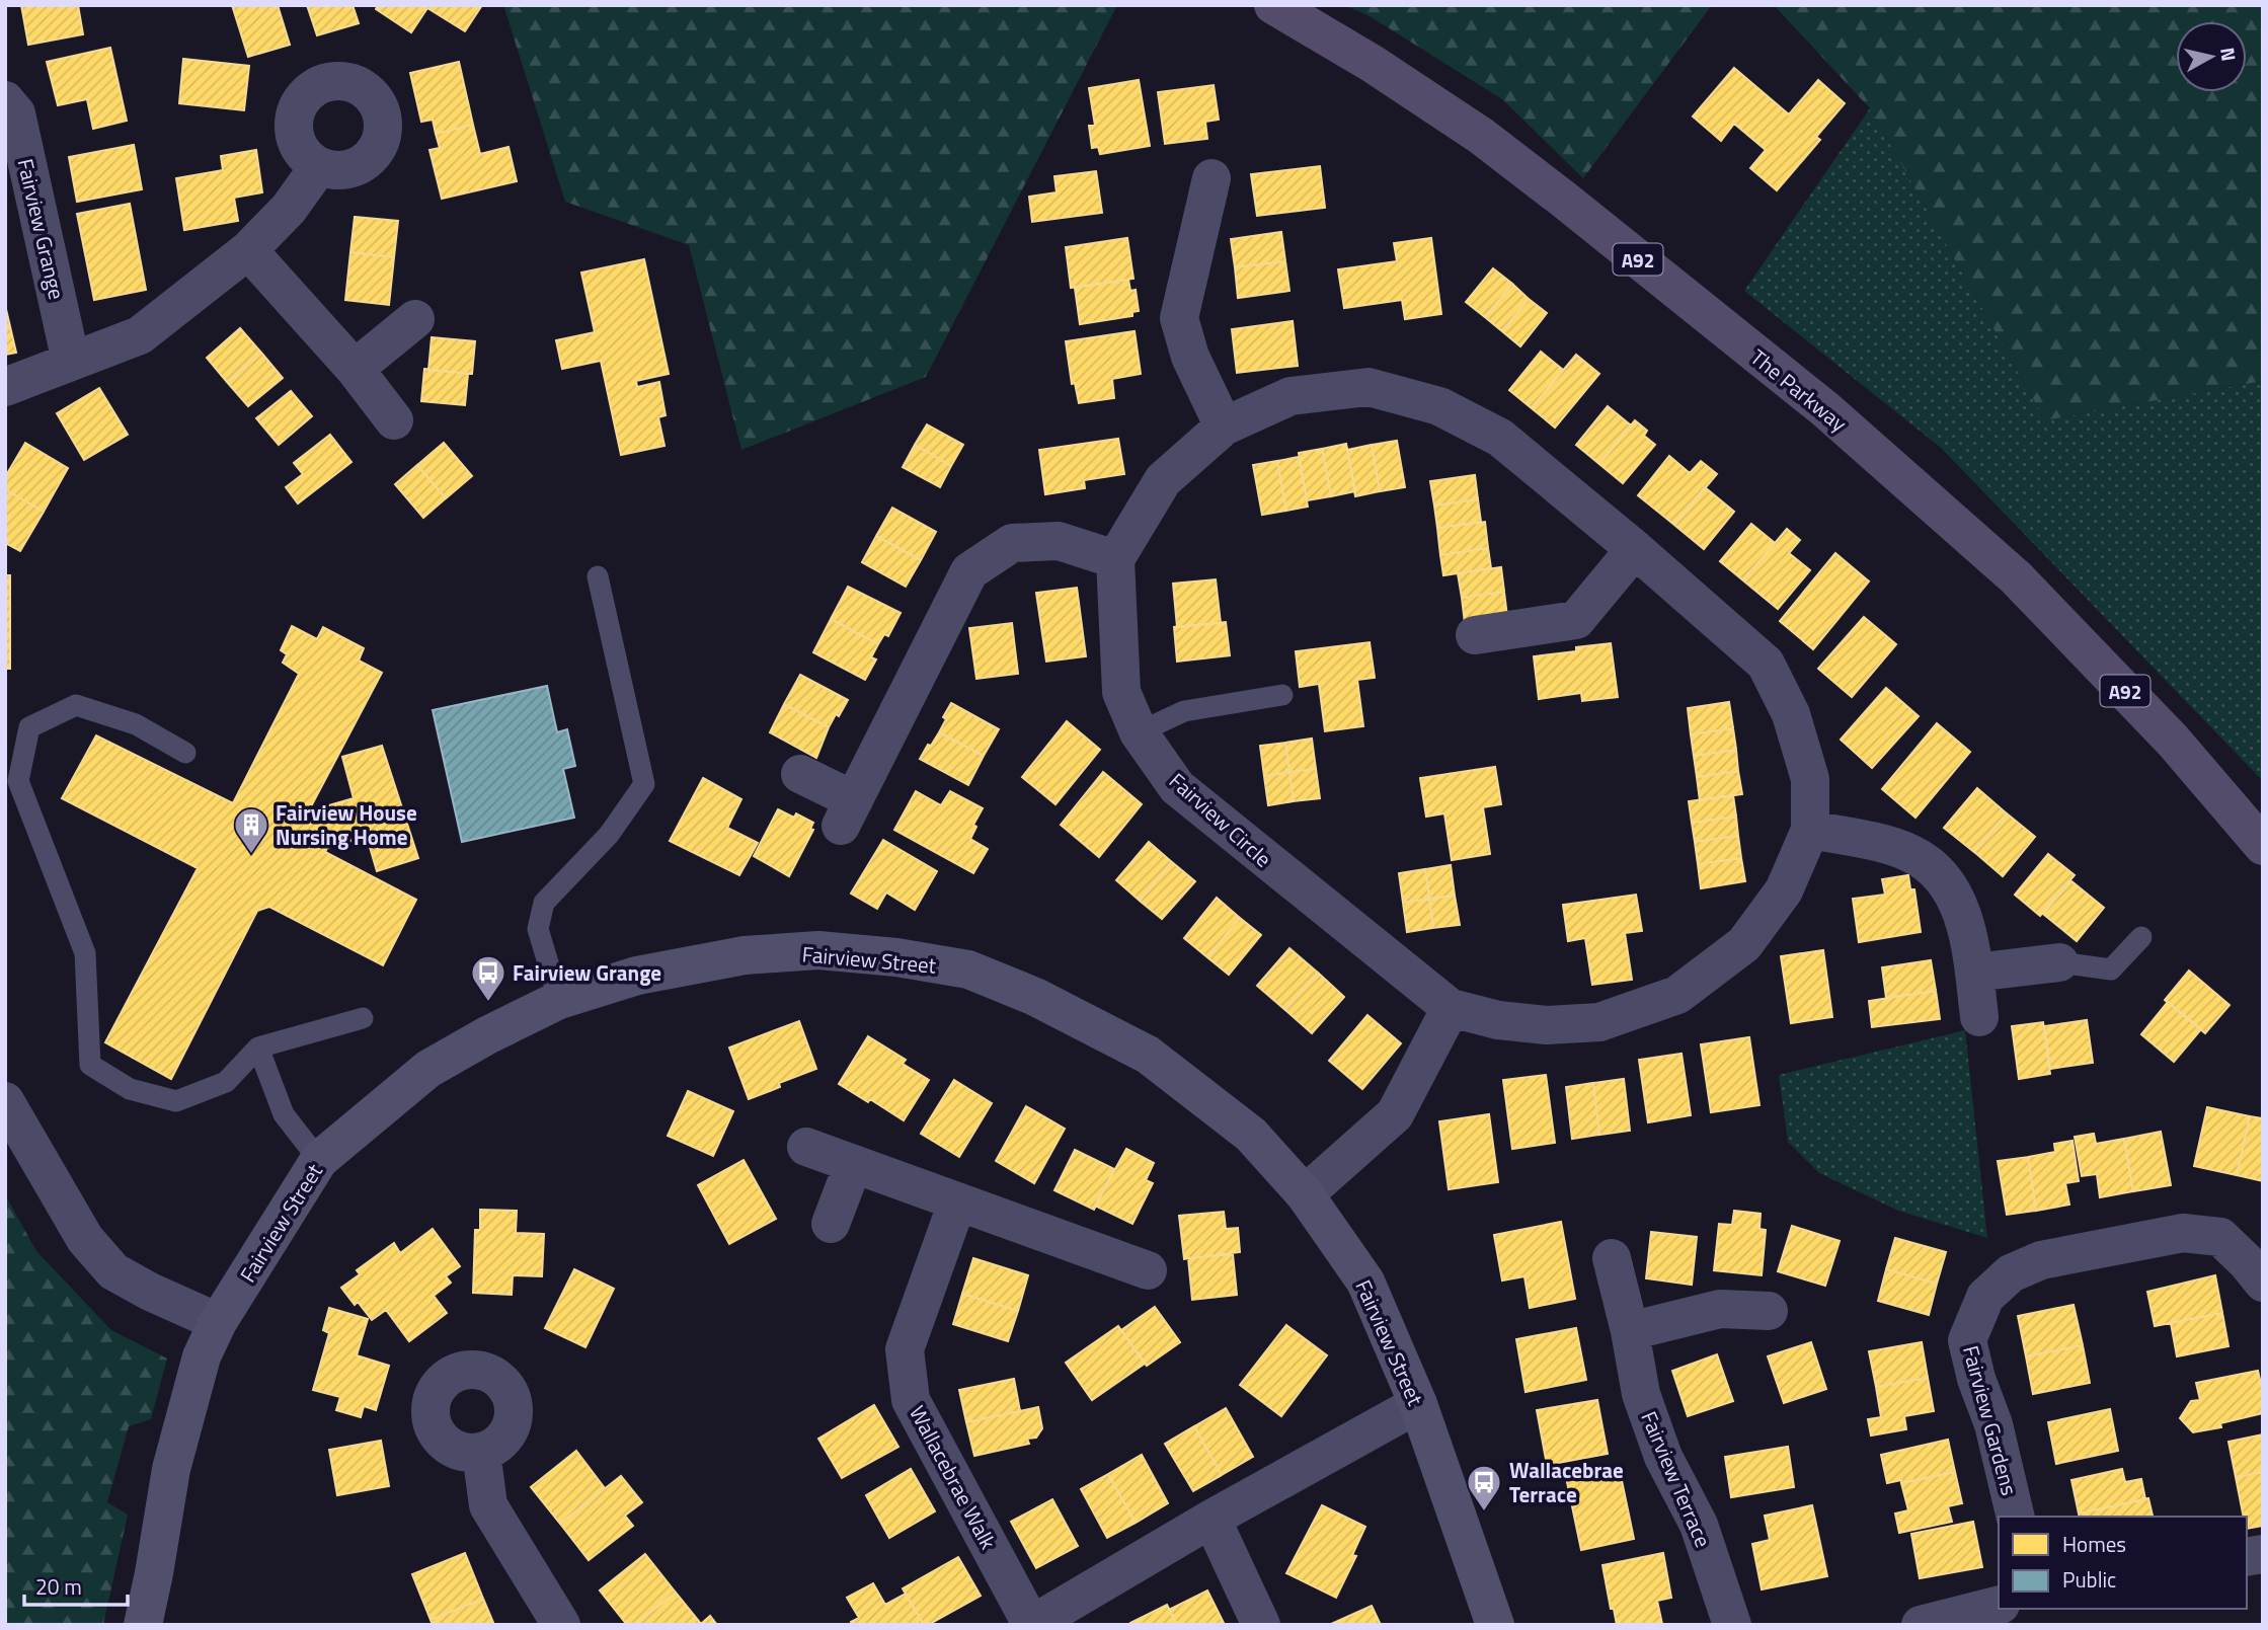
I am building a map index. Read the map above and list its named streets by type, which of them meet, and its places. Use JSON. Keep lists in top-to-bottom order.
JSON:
{
  "streets": {
    "main road": ["A92", "The Parkway"],
    "street": [
      "Fairview Grange",
      "Fairview Circle",
      "Fairview Street",
      "Fairview Gardens",
      "Wallacebrae Walk",
      "Fairview Terrace"
    ]
  },
  "places": {
    "building": ["Fairview House Nursing Home"],
    "bus stop": ["Fairview Grange", "Wallacebrae Terrace"]
  },
  "legend": ["Homes", "Public"],
  "scale_bar": "20 m",
  "north": "right"
}
